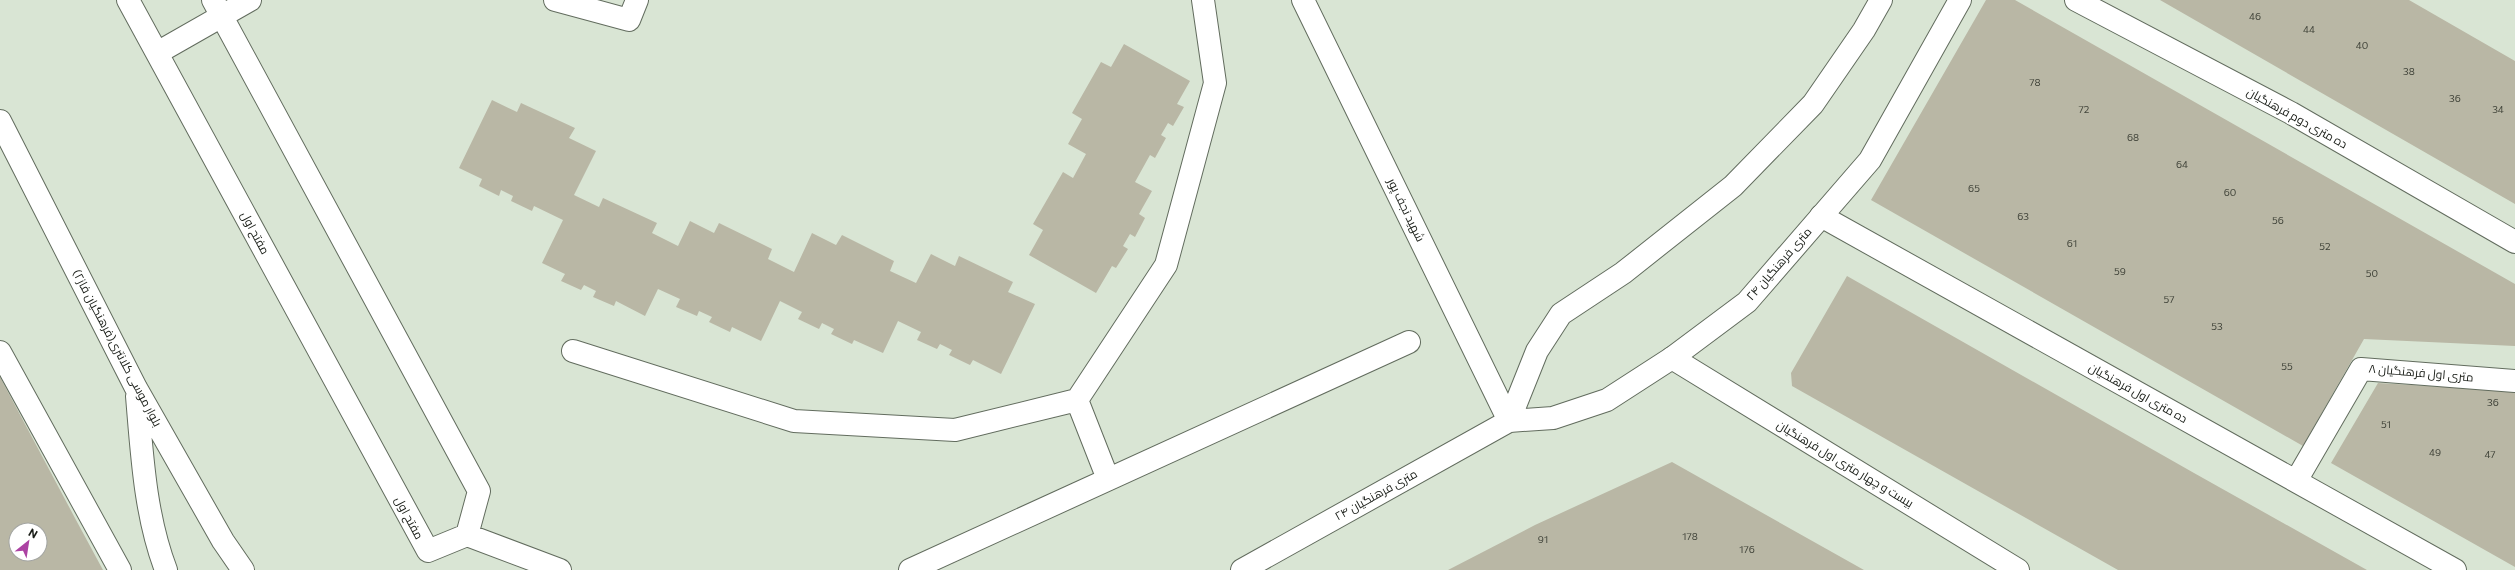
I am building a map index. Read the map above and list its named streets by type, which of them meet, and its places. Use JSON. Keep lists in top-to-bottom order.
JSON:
{
  "streets": {
    "street": [
      "ده متری دوم فرهنگیان",
      "شهید نجف پور",
      "مفتح اول",
      "۲۴ متری فرهنگیان",
      "بلوار موسی کلانتری(فرهنگیان فاز۲)",
      "۸ متری اول فرهنگیان",
      "ده متری اول فرهنگیان",
      "بیست و چهار متری اول فرهنگیان"
    ]
  },
  "crossings": [
    ["شهید نجف پور", "۲۴ متری فرهنگیان"],
    ["۲۴ متری فرهنگیان", "ده متری اول فرهنگیان"],
    ["۲۴ متری فرهنگیان", "بیست و چهار متری اول فرهنگیان"],
    ["۸ متری اول فرهنگیان", "ده متری اول فرهنگیان"]
  ],
  "house_numbers": [
    "46",
    "44",
    "40",
    "38",
    "78",
    "36",
    "72",
    "34",
    "68",
    "64",
    "65",
    "60",
    "63",
    "56",
    "61",
    "52",
    "59",
    "50",
    "57",
    "53",
    "55",
    "36",
    "51",
    "49",
    "47",
    "178",
    "91",
    "176"
  ],
  "north": "top right"
}
